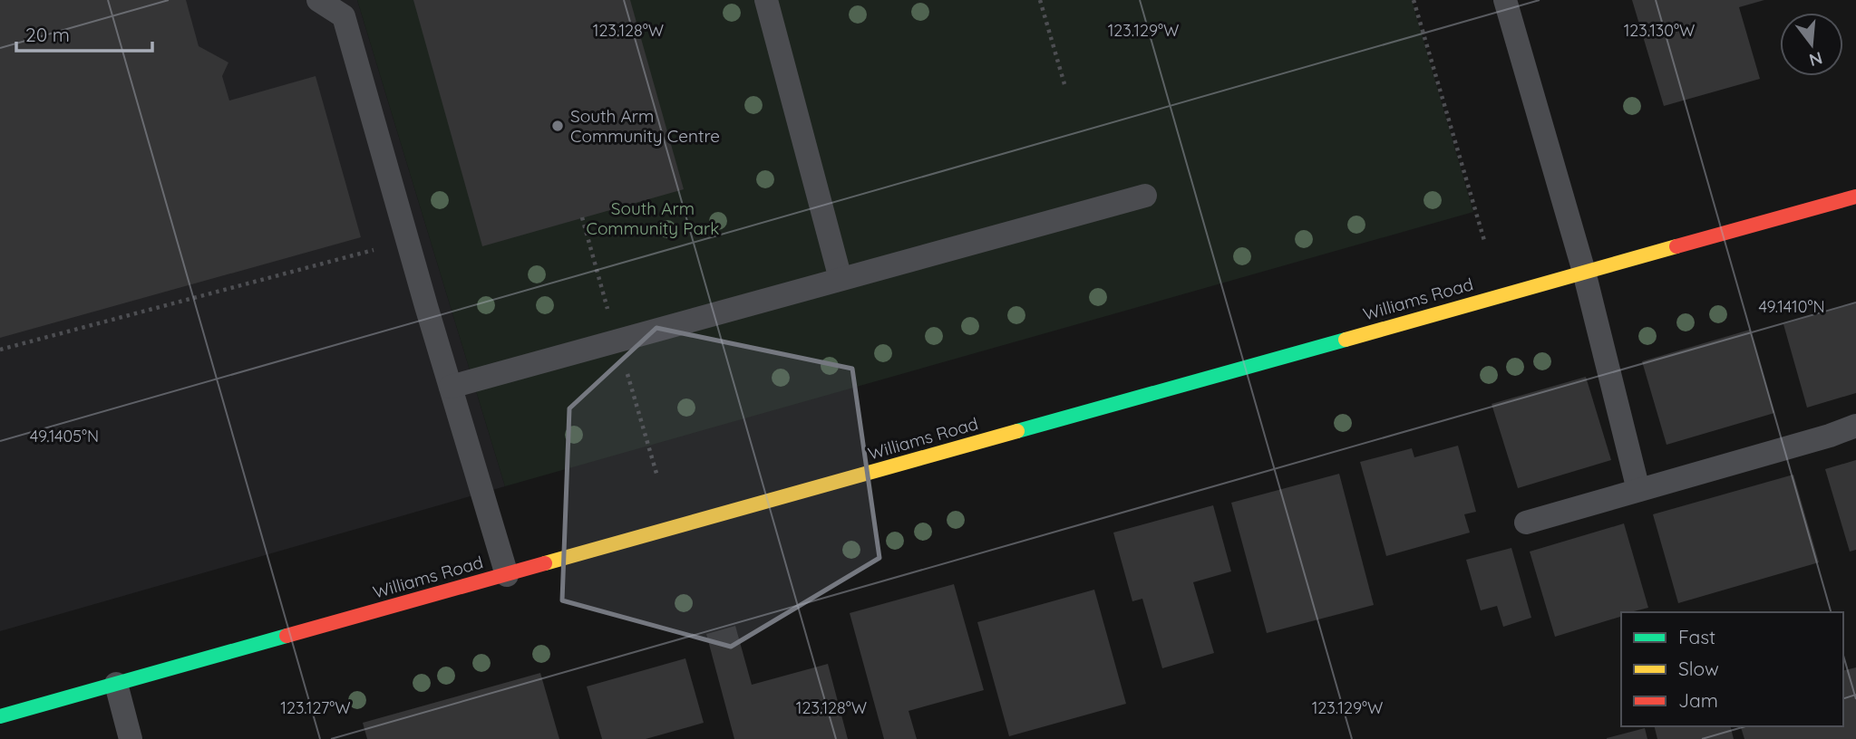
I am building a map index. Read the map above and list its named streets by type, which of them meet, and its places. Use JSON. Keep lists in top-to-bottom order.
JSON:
{
  "streets": {
    "street": ["Williams Road"]
  },
  "parks": ["South Arm Community Park"],
  "places": ["South Arm Community Centre"],
  "legend": ["Fast", "Slow", "Jam"],
  "scale_bar": "20 m",
  "north": "bottom",
  "coordinates": [
    "123.128°W",
    "123.129°W",
    "123.130°W",
    "49.1410°N",
    "49.1405°N",
    "123.127°W"
  ]
}
